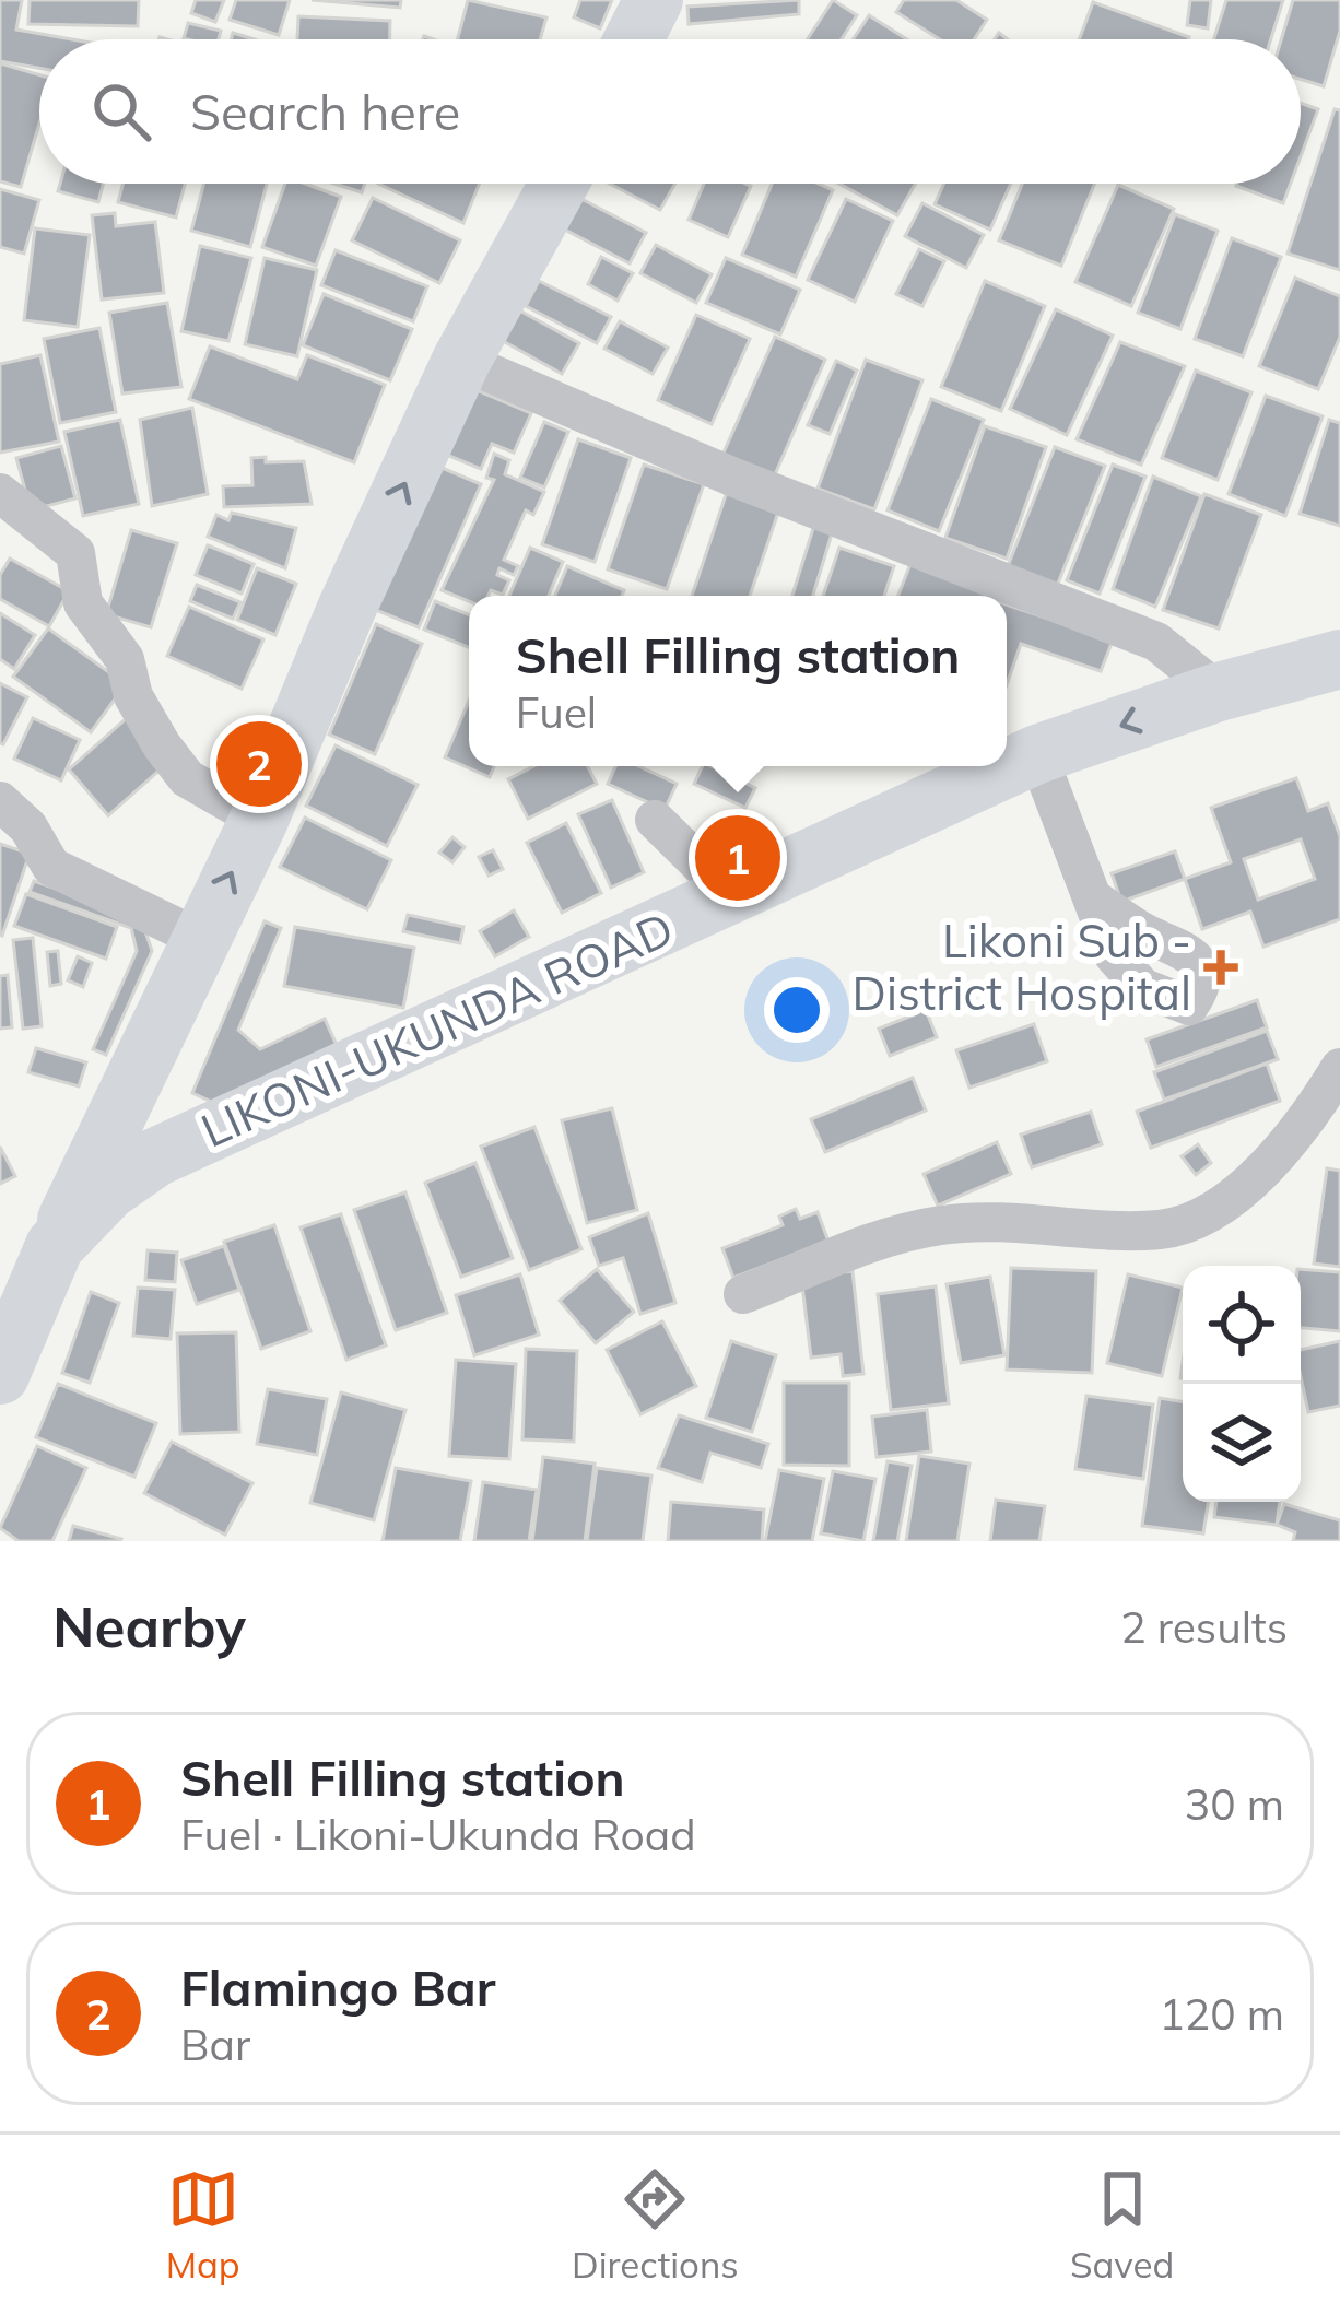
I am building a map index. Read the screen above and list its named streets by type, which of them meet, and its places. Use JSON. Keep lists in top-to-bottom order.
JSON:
{
  "streets": {
    "highway": ["LIKONI-UKUNDA ROAD"]
  },
  "places": {
    "health": ["Likoni Sub - District Hospital"]
  },
  "page": {
    "search": "Search here",
    "popup": ["Shell Filling station", "Fuel"],
    "pins": ["2", "1"],
    "heading": ["Nearby", "2 results"],
    "list": [
      {
        "mark": "1",
        "name": "Shell Filling station",
        "note": "Fuel · Likoni-Ukunda Road",
        "value": "30 m"
      },
      {
        "mark": "2",
        "name": "Flamingo Bar",
        "note": "Bar",
        "value": "120 m"
      }
    ],
    "nav": ["Map", "Directions", "Saved"]
  }
}
